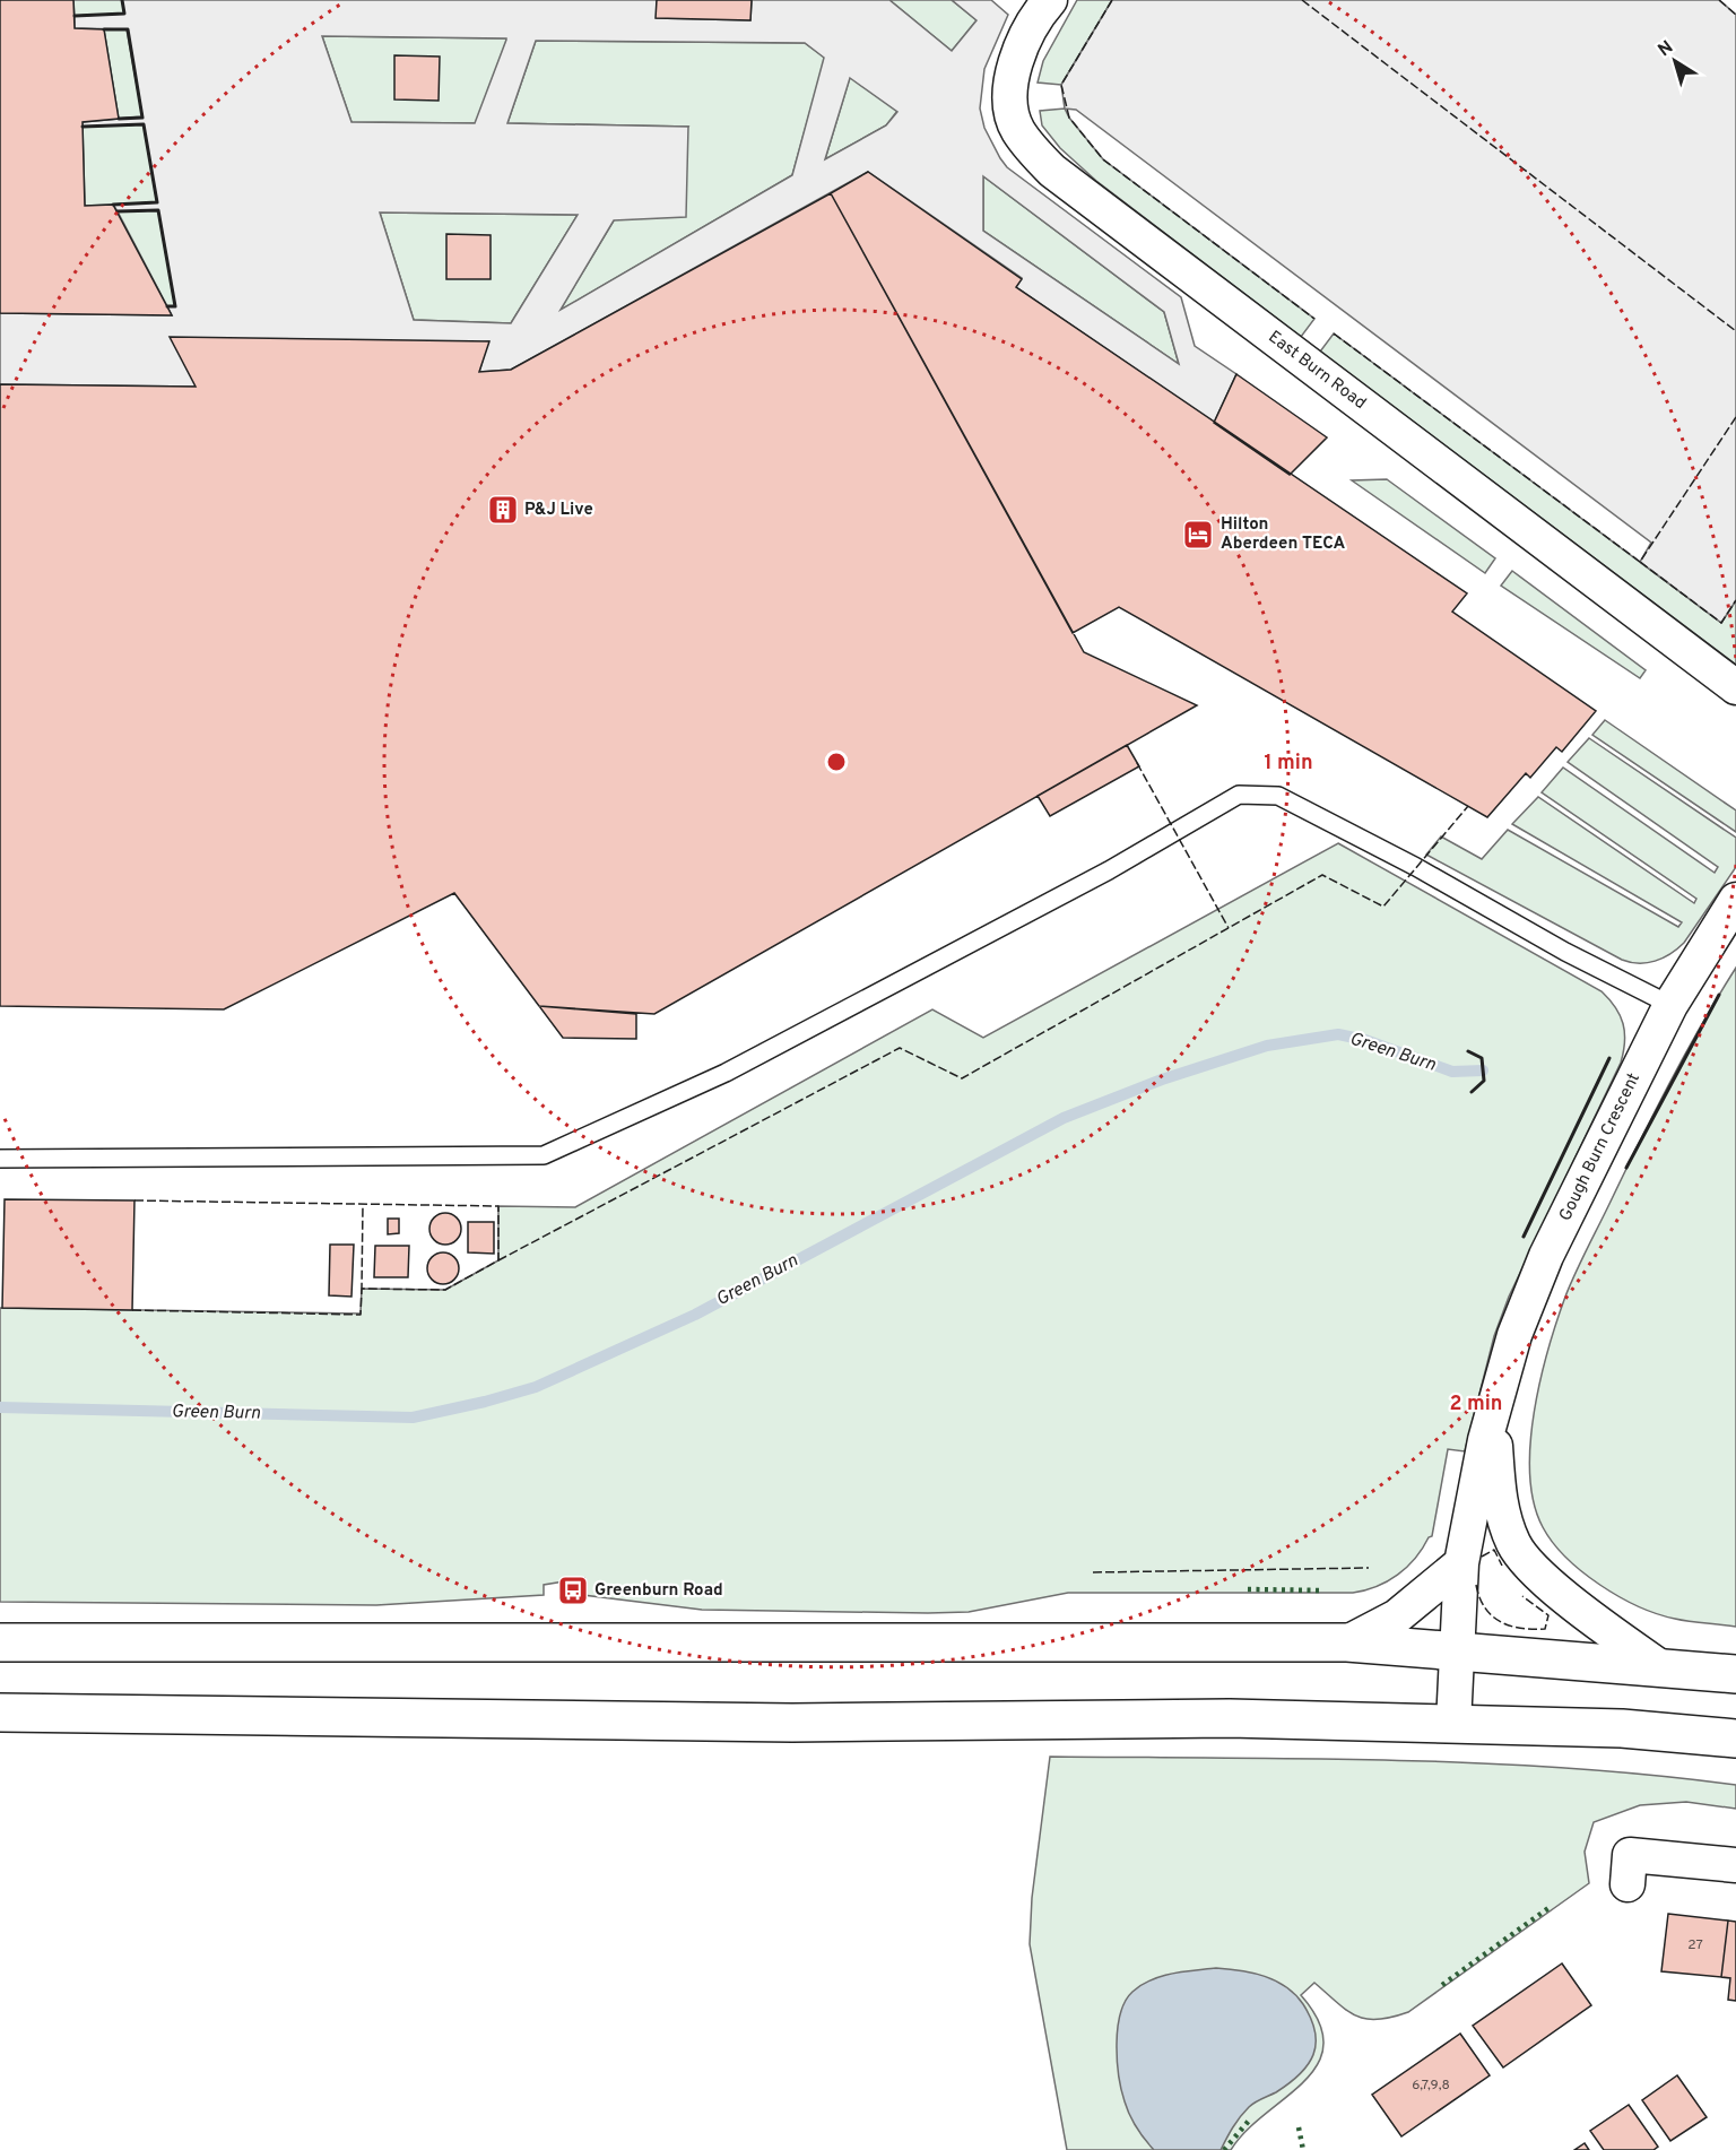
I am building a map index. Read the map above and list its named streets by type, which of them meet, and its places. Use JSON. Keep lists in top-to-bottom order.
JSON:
{
  "streets": {
    "street": ["East Burn Road", "Gough Burn Crescent"]
  },
  "water": ["Green Burn"],
  "places": {
    "building": ["P&J Live"],
    "hotel": ["Hilton Aberdeen TECA"],
    "bus stop": ["Greenburn Road"]
  },
  "house_numbers": ["27", "6,7,9,8"],
  "north": "top left",
  "rings": ["1 min", "2 min"]
}
